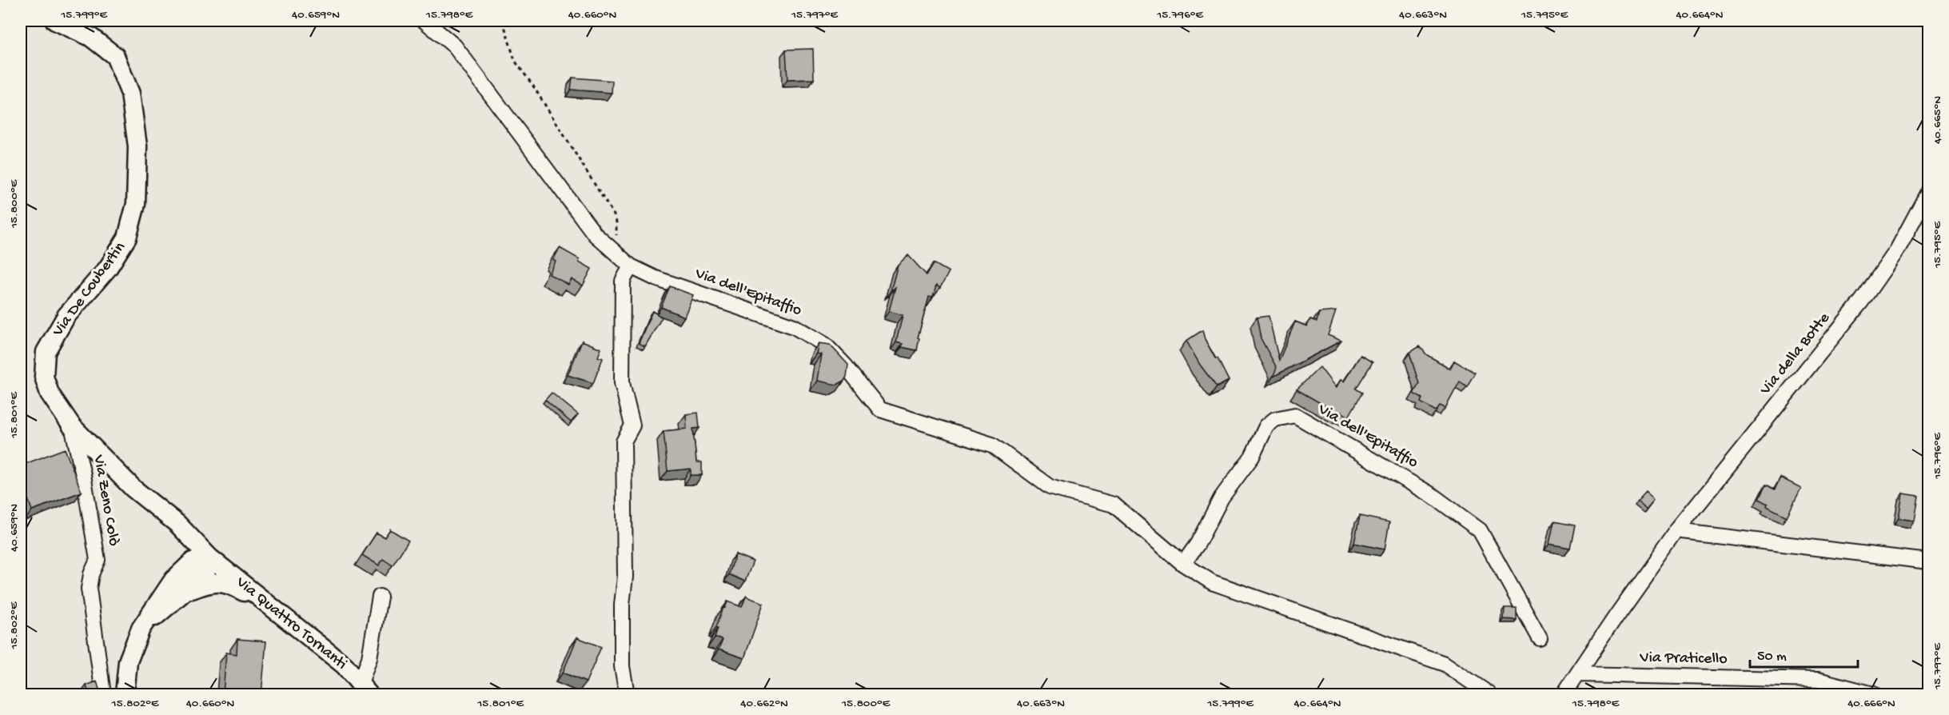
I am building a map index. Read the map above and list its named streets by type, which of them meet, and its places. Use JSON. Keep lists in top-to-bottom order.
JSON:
{
  "streets": {
    "main road": ["Via De Coubertin", "Via Quattro Tornanti"],
    "street": [
      "Via dell'Epitaffio",
      "Via della Botte",
      "Via Zeno Colò",
      "Via Praticello"
    ]
  },
  "crossings": [
    ["Via De Coubertin", "Via Zeno Colò"],
    ["Via De Coubertin", "Via Quattro Tornanti"],
    ["Via della Botte", "Via Praticello"]
  ],
  "scale_bar": "50 m",
  "coordinates": [
    "15.799°E",
    "40.659°N",
    "15.798°E",
    "40.660°N",
    "15.797°E",
    "15.796°E",
    "40.663°N",
    "15.795°E",
    "40.664°N",
    "40.665°N",
    "15.800°E",
    "15.801°E",
    "15.802°E",
    "40.662°N",
    "40.666°N"
  ]
}
